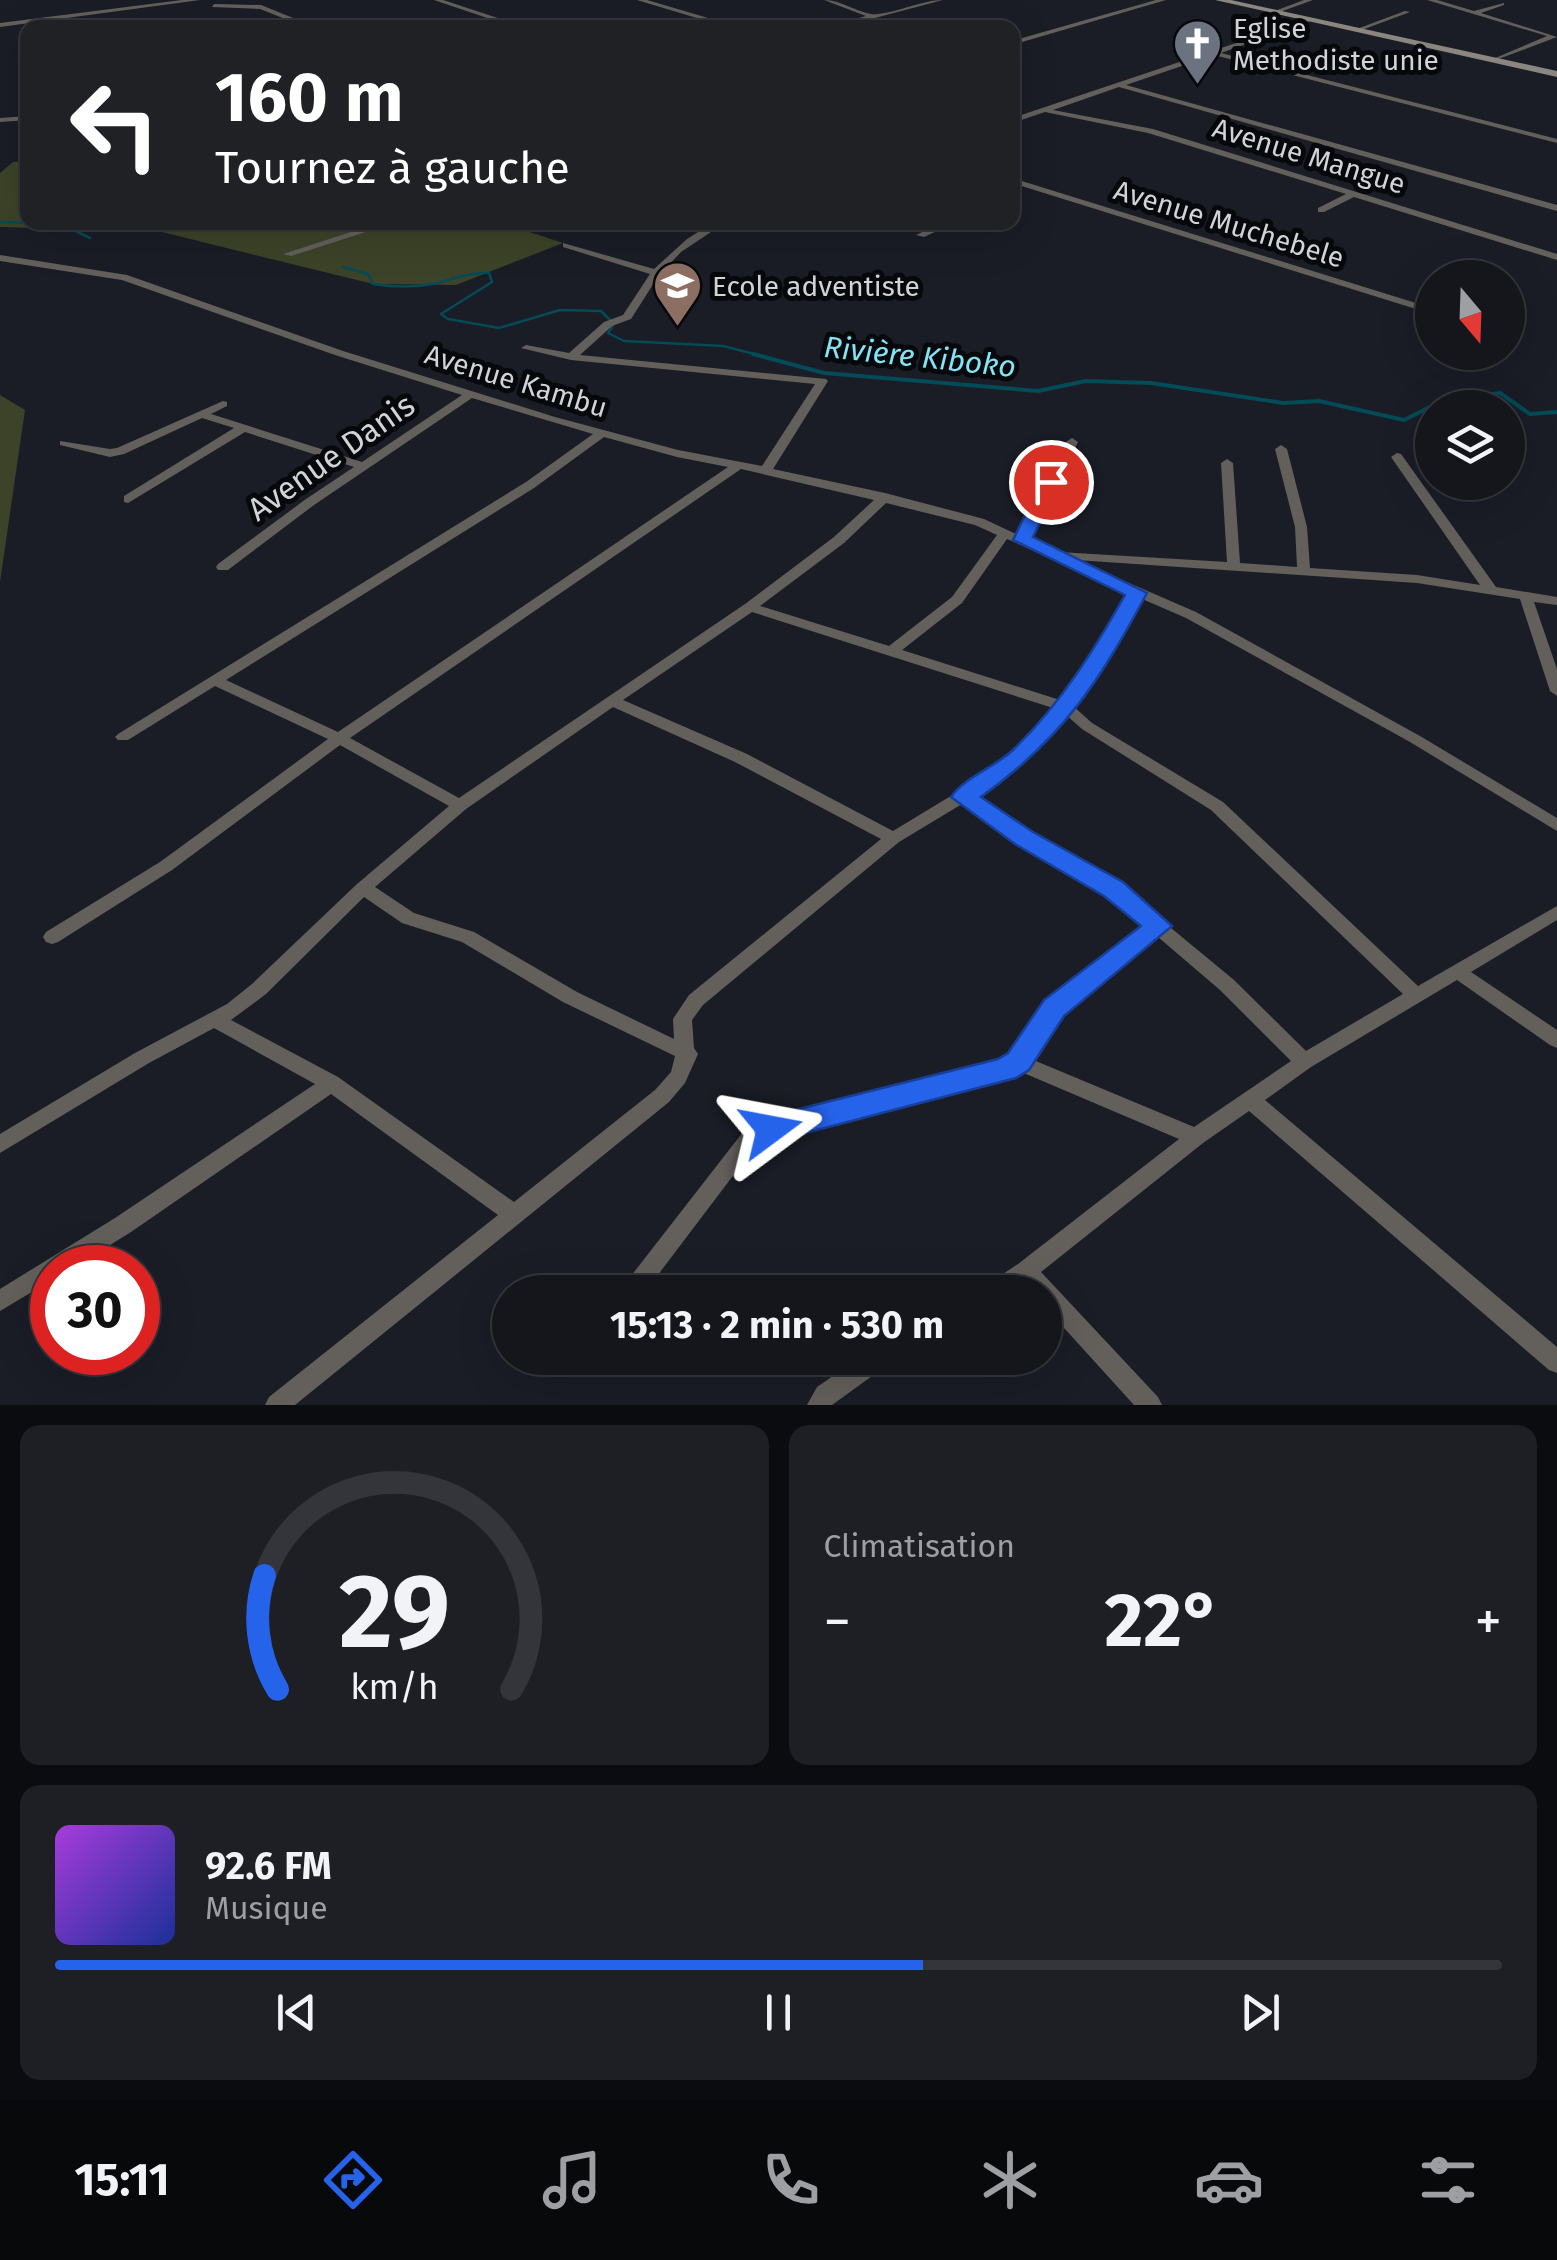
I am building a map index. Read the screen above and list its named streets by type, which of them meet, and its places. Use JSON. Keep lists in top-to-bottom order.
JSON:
{
  "streets": {
    "street": [
      "Avenue Mangue",
      "Avenue Muchebele",
      "Avenue Kambu",
      "Avenue Danis"
    ]
  },
  "crossings": [
    ["Avenue Kambu", "Avenue Danis"]
  ],
  "water": ["Rivière Kiboko"],
  "places": {
    "church": ["Eglise Methodiste unie"],
    "school or university": ["Ecole adventiste"]
  },
  "north": "bottom",
  "page": {
    "turn": ["160 m", "Tournez à gauche"],
    "limit": "30",
    "trip": "15:13 · 2 min · 530 m",
    "tile": "Climatisation",
    "heat": ["−", "22°", "+"],
    "song": ["92.6 FM", "Musique"],
    "tabs": "15:11",
    "gauge": ["29", "km/h"]
  }
}
